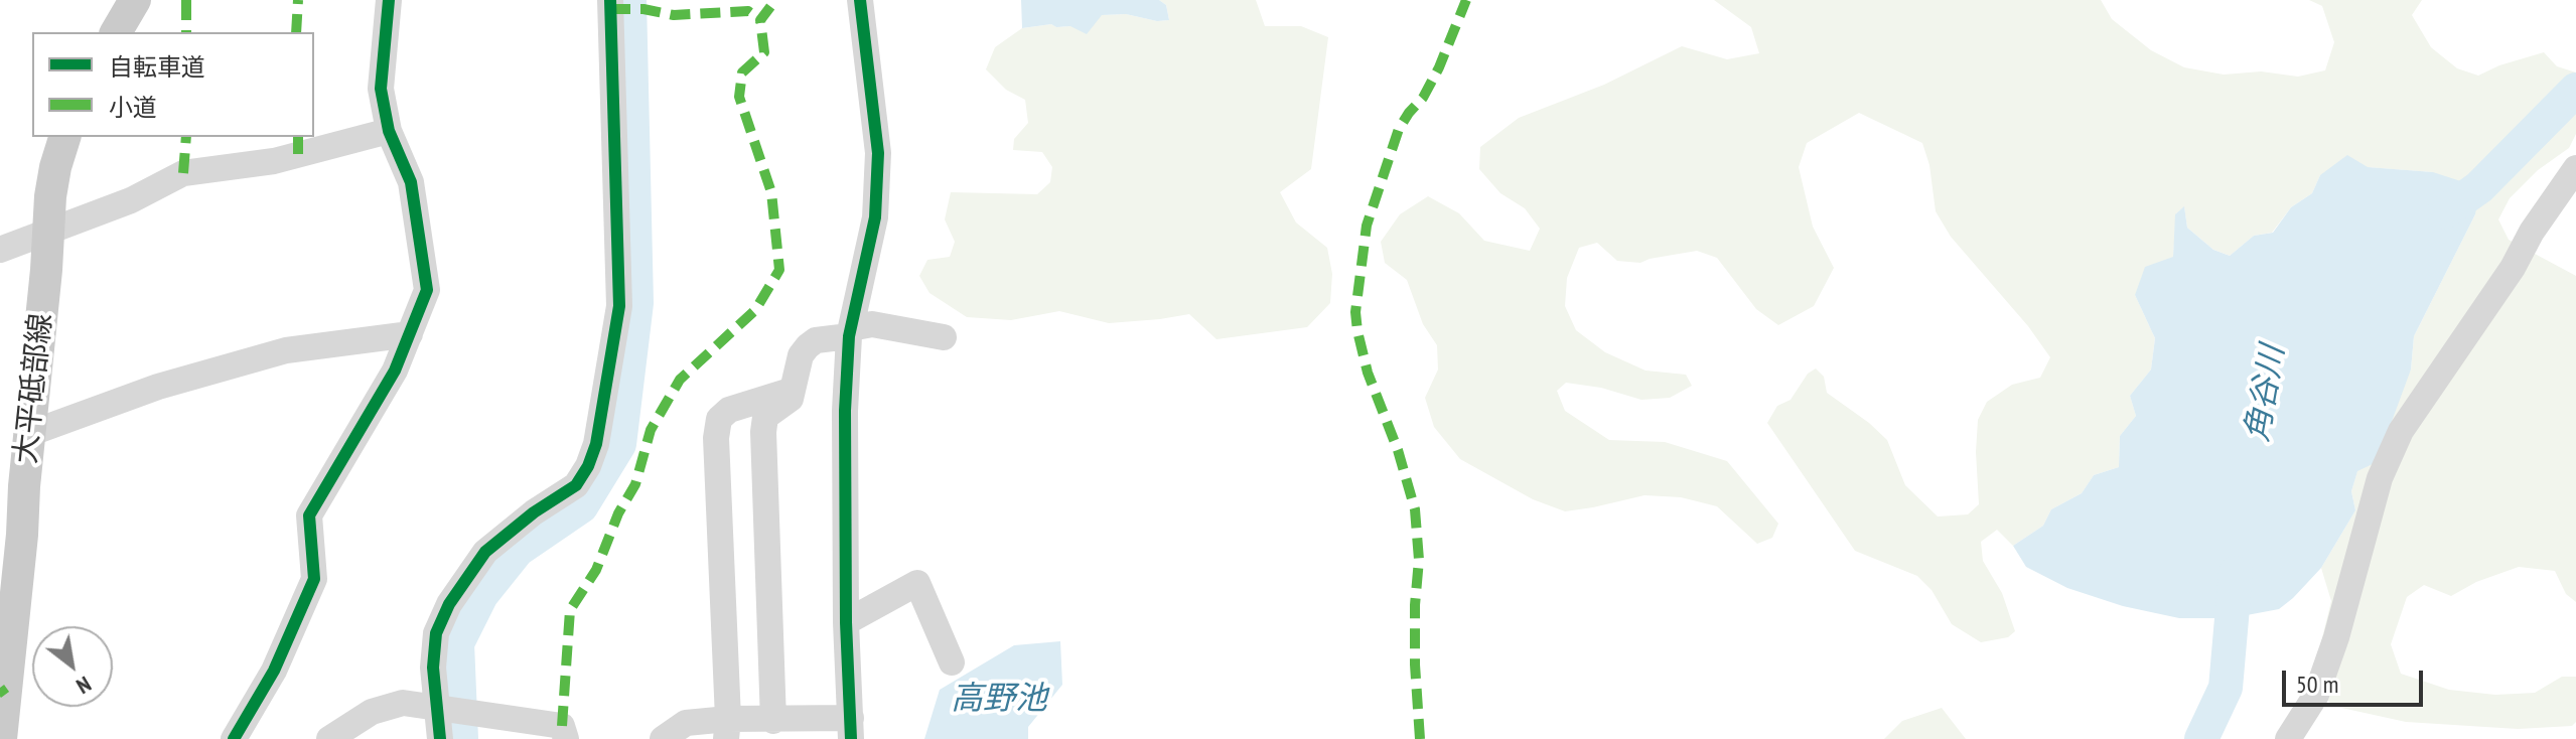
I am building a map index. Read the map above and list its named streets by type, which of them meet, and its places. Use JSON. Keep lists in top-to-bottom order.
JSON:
{
  "streets": {
    "main road": ["大平砥部線"]
  },
  "water": ["角谷川", "高野池"],
  "legend": ["自転車道", "小道"],
  "scale_bar": "50 m",
  "north": "bottom right"
}
